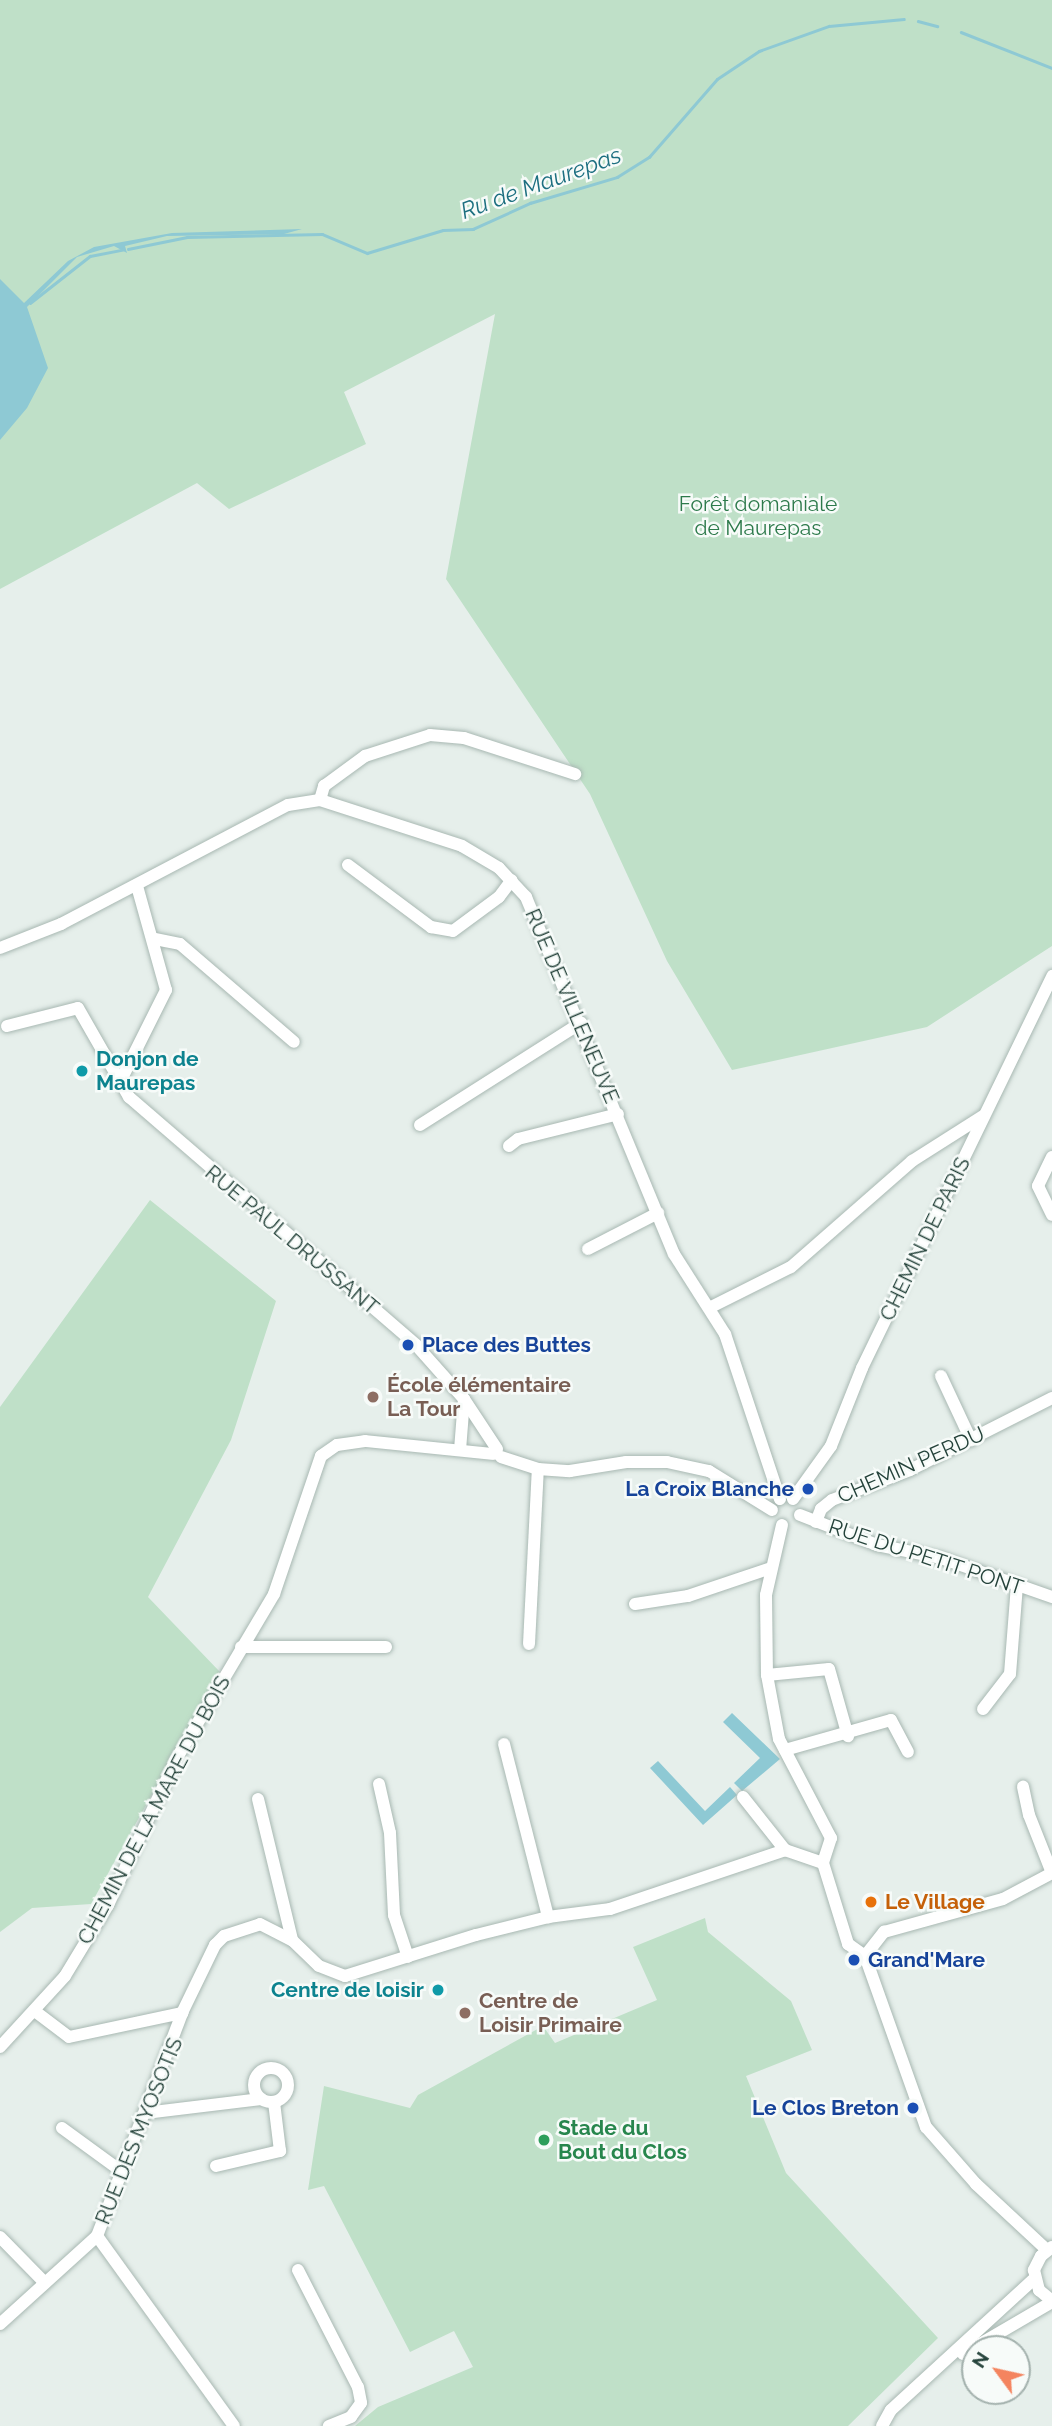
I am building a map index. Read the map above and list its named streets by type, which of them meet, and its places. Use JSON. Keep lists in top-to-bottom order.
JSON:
{
  "streets": {
    "street": [
      "RUE DE VILLENEUVE",
      "CHEMIN DE PARIS",
      "RUE PAUL DRUSSANT",
      "CHEMIN PERDU",
      "RUE DU PETIT PONT",
      "CHEMIN DE LA MARE DU BOIS",
      "RUE DES MYOSOTIS"
    ]
  },
  "crossings": [
    ["RUE DE VILLENEUVE", "CHEMIN DE PARIS"],
    ["CHEMIN PERDU", "RUE DU PETIT PONT"]
  ],
  "water": ["Ru de Maurepas"],
  "parks": ["Forêt domaniale de Maurepas"],
  "places": [
    "Donjon de Maurepas",
    "Place des Buttes",
    "École élémentaire La Tour",
    "La Croix Blanche",
    "Le Village",
    "Grand'Mare",
    "Centre de loisir",
    "Centre de Loisir Primaire",
    "Le Clos Breton",
    "Stade du Bout du Clos"
  ],
  "north": "top left"
}
